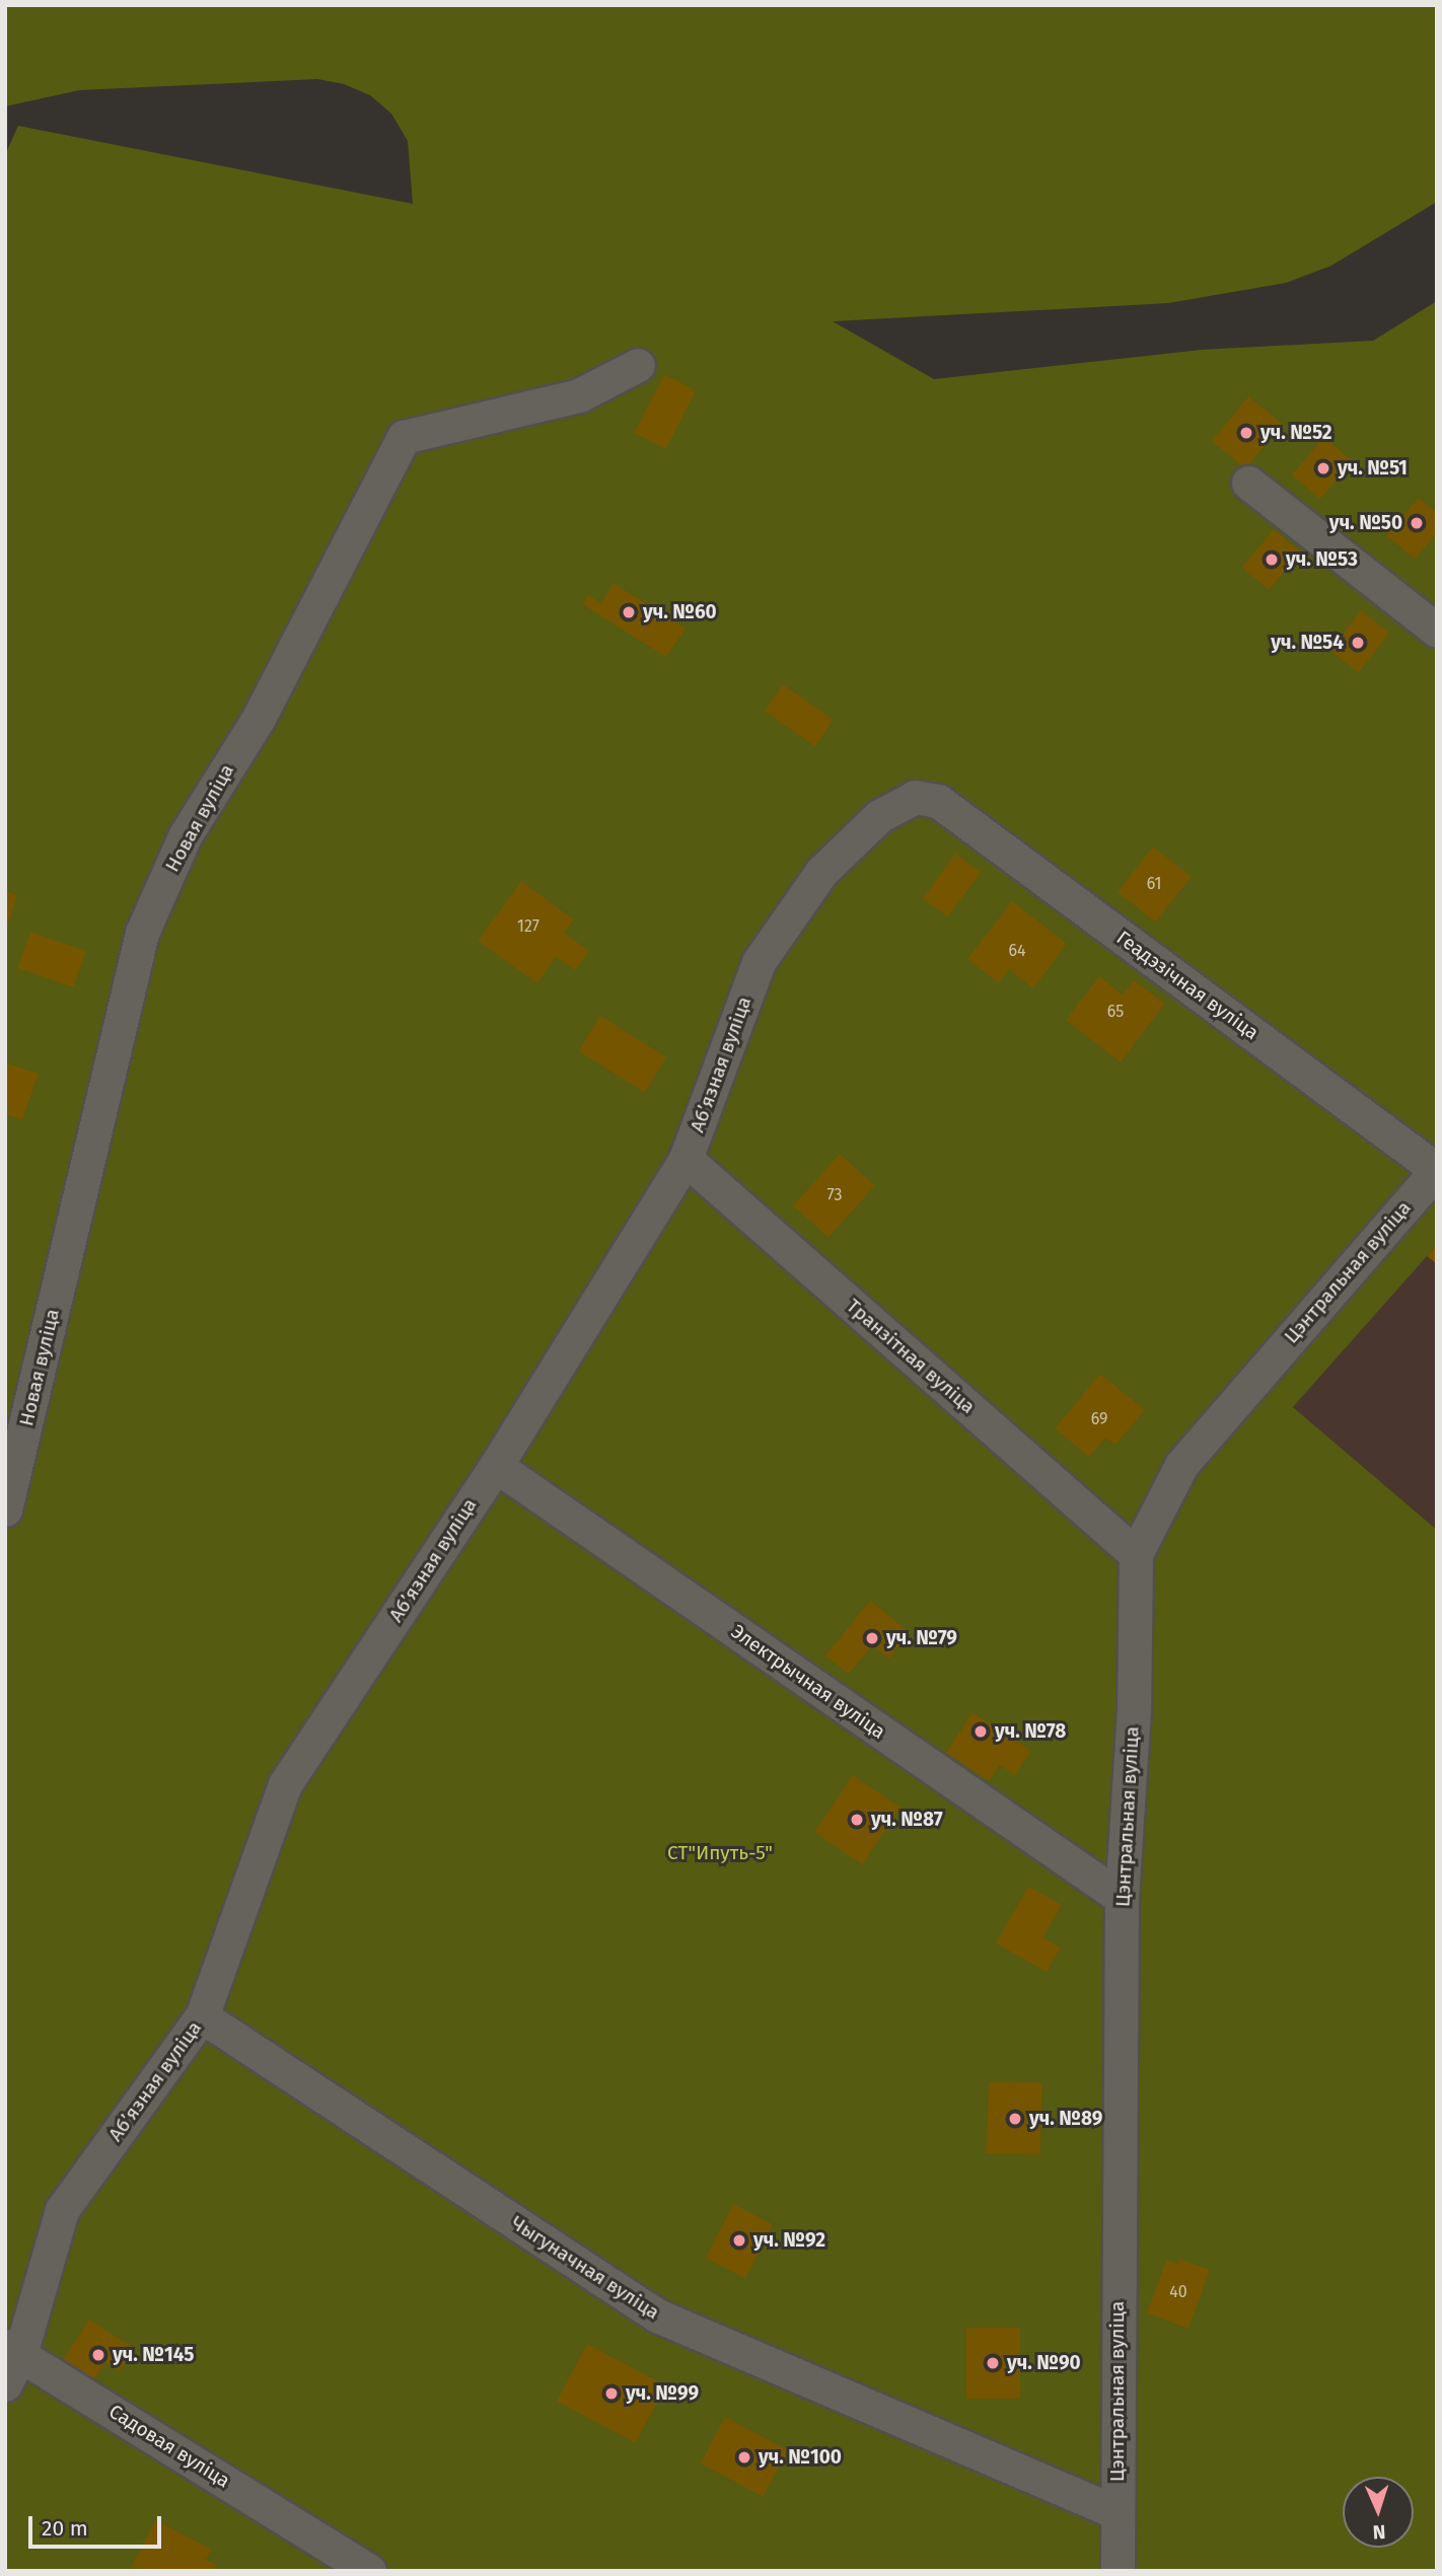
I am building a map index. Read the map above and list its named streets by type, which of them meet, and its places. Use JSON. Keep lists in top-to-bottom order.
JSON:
{
  "streets": {
    "street": [
      "Новая вуліца",
      "Геадэзічная вуліца",
      "Абʼязная вуліца",
      "Цэнтральная вуліца",
      "Транзітная вуліца",
      "Электрычная вуліца",
      "Чыгуначная вуліца",
      "Садовая вуліца"
    ]
  },
  "crossings": [
    ["Геадэзічная вуліца", "Абʼязная вуліца"],
    ["Геадэзічная вуліца", "Цэнтральная вуліца"],
    ["Абʼязная вуліца", "Транзітная вуліца"],
    ["Абʼязная вуліца", "Электрычная вуліца"],
    ["Абʼязная вуліца", "Чыгуначная вуліца"],
    ["Абʼязная вуліца", "Садовая вуліца"],
    ["Цэнтральная вуліца", "Транзітная вуліца"],
    ["Цэнтральная вуліца", "Электрычная вуліца"],
    ["Цэнтральная вуліца", "Чыгуначная вуліца"]
  ],
  "parks": ["СТ\"Ипуть-5\""],
  "places": [
    "уч. №52",
    "уч. №51",
    "уч. №50",
    "уч. №53",
    "уч. №60",
    "уч. №54",
    "уч. №79",
    "уч. №78",
    "уч. №87",
    "уч. №89",
    "уч. №92",
    "уч. №145",
    "уч. №90",
    "уч. №99",
    "уч. №100"
  ],
  "house_numbers": [
    "61",
    "127",
    "64",
    "65",
    "73",
    "69",
    "40"
  ],
  "scale_bar": "20 m",
  "north": "bottom"
}
